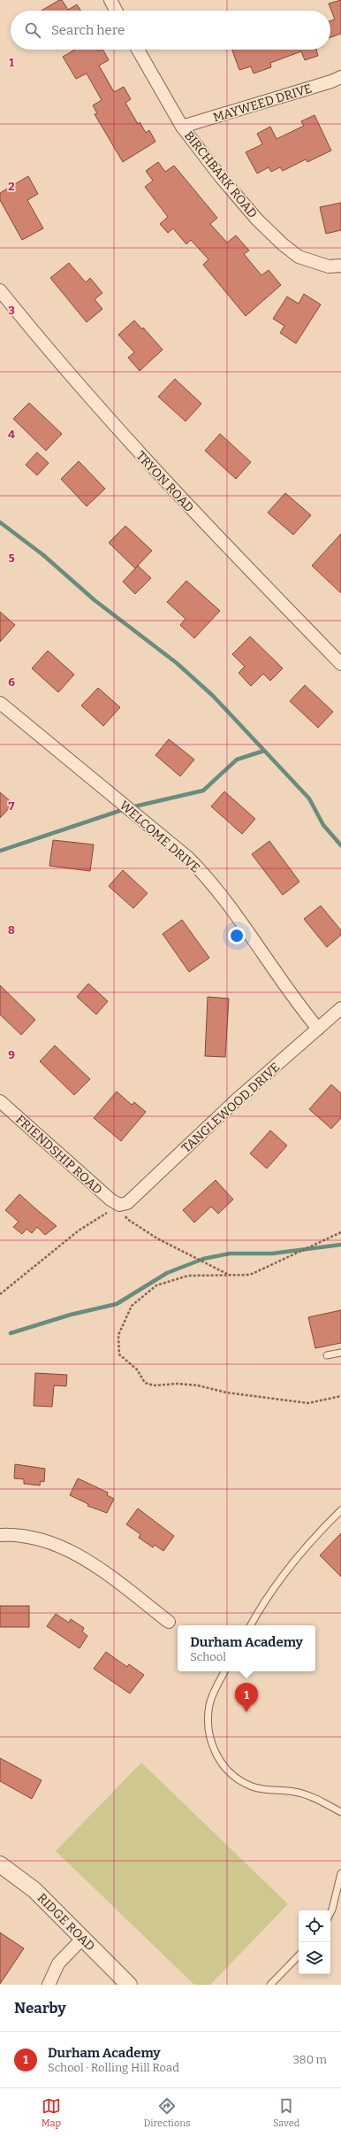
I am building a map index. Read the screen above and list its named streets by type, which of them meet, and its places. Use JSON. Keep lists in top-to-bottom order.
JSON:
{
  "streets": {
    "street": [
      "MAYWEED DRIVE",
      "BIRCHBARK ROAD",
      "TRYON ROAD",
      "WELCOME DRIVE",
      "TANGLEWOOD DRIVE",
      "FRIENDSHIP ROAD",
      "RIDGE ROAD"
    ]
  },
  "crossings": [
    ["MAYWEED DRIVE", "BIRCHBARK ROAD"],
    ["WELCOME DRIVE", "TANGLEWOOD DRIVE"],
    ["TANGLEWOOD DRIVE", "FRIENDSHIP ROAD"]
  ],
  "page": {
    "search": "Search here",
    "popup": ["Durham Academy", "School"],
    "pins": "1",
    "heading": "Nearby",
    "list": [
      {
        "mark": "1",
        "name": "Durham Academy",
        "note": "School · Rolling Hill Road",
        "value": "380 m"
      }
    ],
    "nav": ["Map", "Directions", "Saved"]
  },
  "grid": {
    "rows": [
      "1",
      "2",
      "3",
      "4",
      "5",
      "6",
      "7",
      "8",
      "9"
    ]
  }
}
